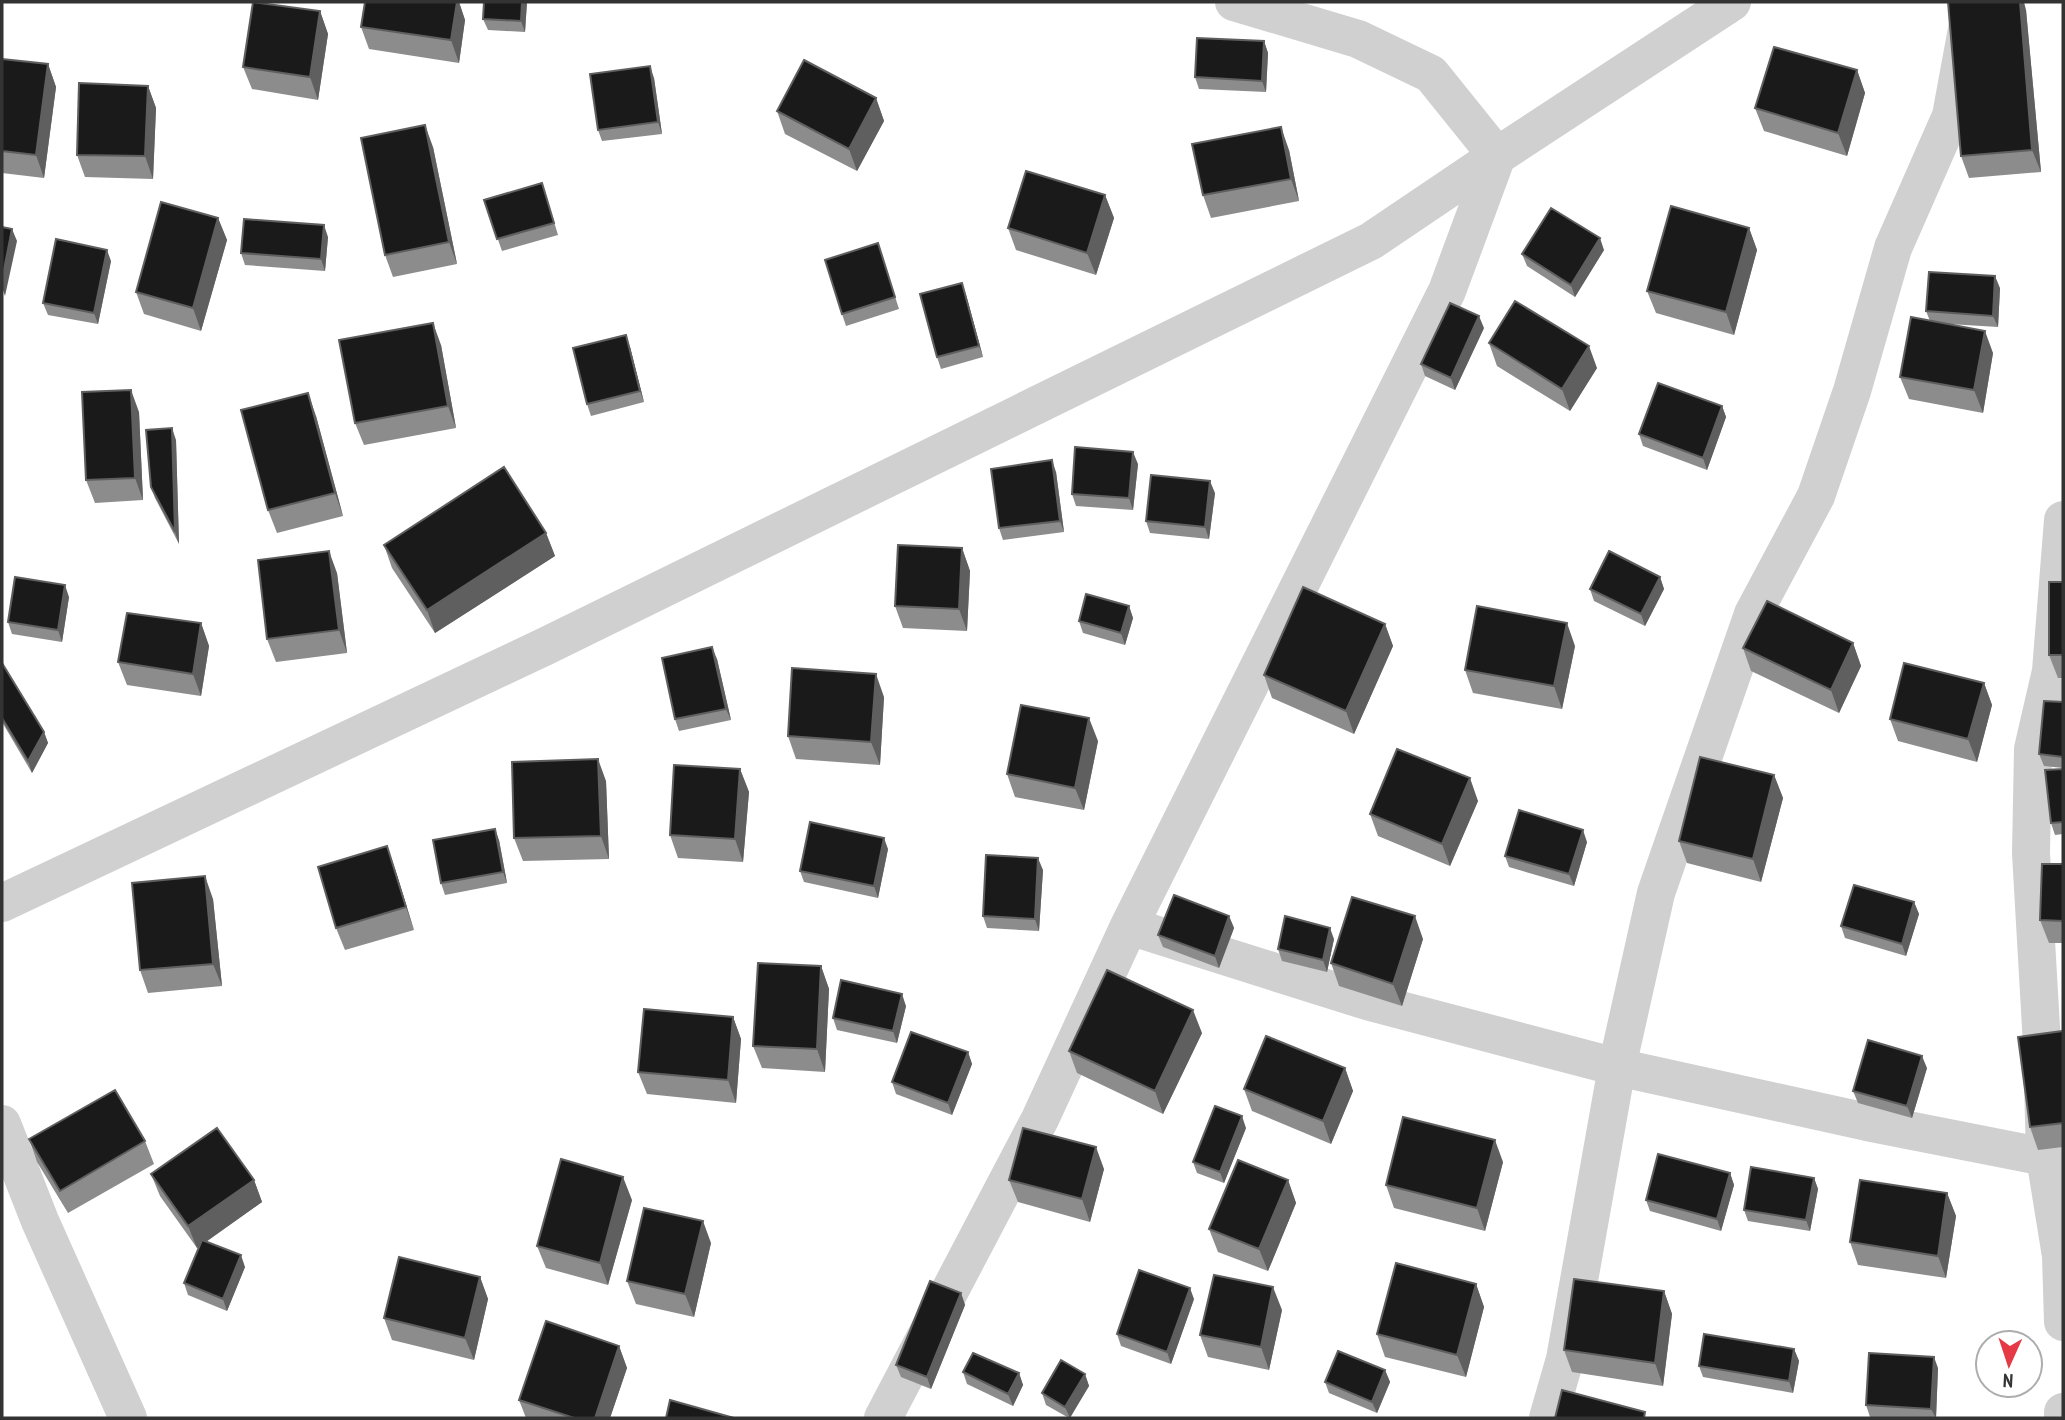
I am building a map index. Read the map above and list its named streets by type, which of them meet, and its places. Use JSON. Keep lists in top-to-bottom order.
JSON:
{
  "north": "bottom"
}
